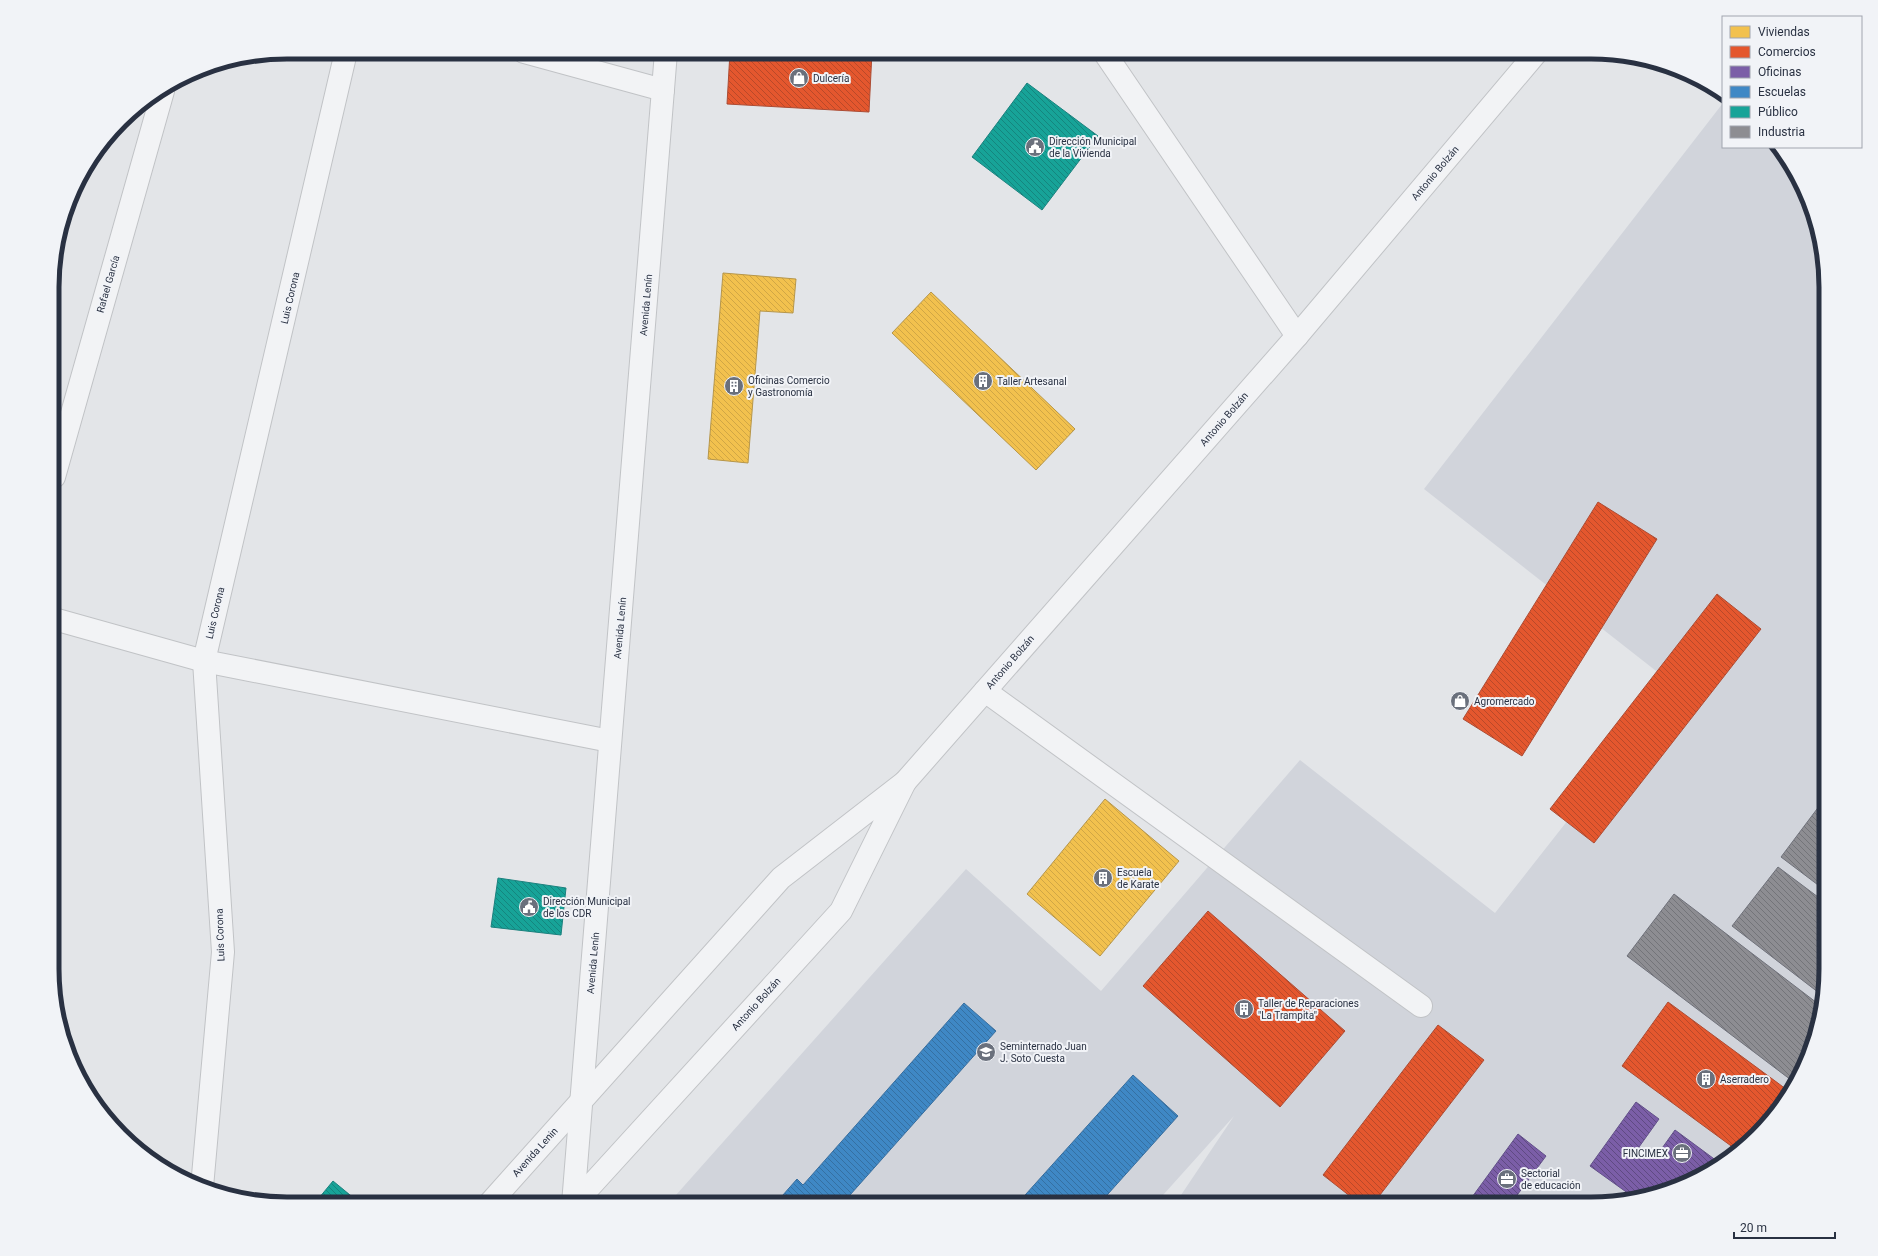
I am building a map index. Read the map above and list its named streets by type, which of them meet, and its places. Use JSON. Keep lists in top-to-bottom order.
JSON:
{
  "streets": {
    "street": [
      "Antonio Bolzán",
      "Rafael García",
      "Luis Corona",
      "Avenida Lenín",
      "Avenida Lenin"
    ]
  },
  "crossings": [
    ["Antonio Bolzán", "Avenida Lenín"],
    ["Antonio Bolzán", "Avenida Lenin"],
    ["Avenida Lenín", "Avenida Lenin"]
  ],
  "places": {
    "shop": ["Dulcería", "Agromercado"],
    "public building": ["Dirección Municipal de la Vivienda", "Dirección Municipal de los CDR"],
    "building": [
      "Taller Artesanal",
      "Oficinas Comercio y Gastronomía",
      "Escuela de Karate",
      "Taller de Reparaciones \"La Trampita\"",
      "Aserradero"
    ],
    "school or university": ["Seminternado Juan J. Soto Cuesta"],
    "office": ["FINCIMEX", "Sectorial de educación"]
  },
  "legend": [
    "Viviendas",
    "Comercios",
    "Oficinas",
    "Escuelas",
    "Público",
    "Industria"
  ],
  "scale_bar": "20 m"
}
